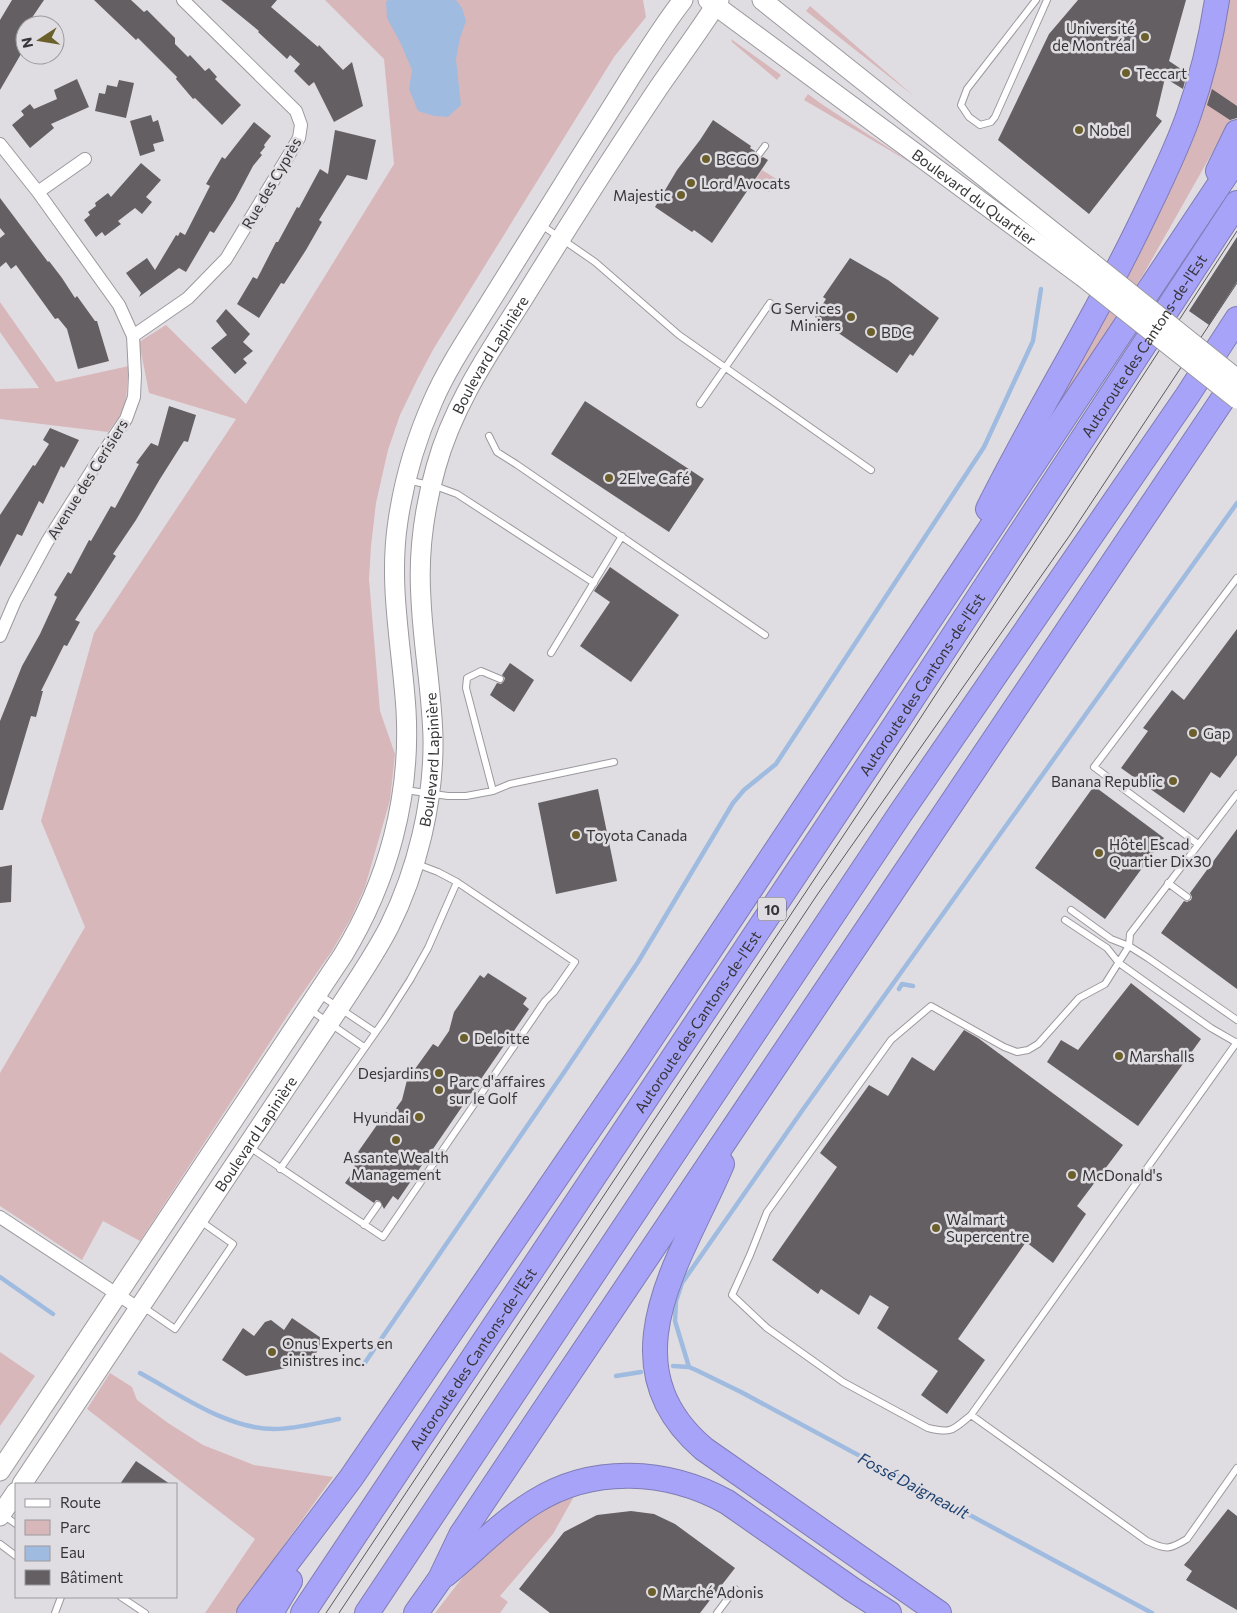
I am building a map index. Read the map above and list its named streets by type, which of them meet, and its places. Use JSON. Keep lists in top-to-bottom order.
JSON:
{
  "streets": {
    "highway": ["Autoroute des Cantons-de-l'Est", "10"],
    "main road": ["Boulevard du Quartier", "Boulevard Lapinière"],
    "street": ["Rue des Cyprès", "Avenue des Cerisiers"]
  },
  "crossings": [
    ["Rue des Cyprès", "Avenue des Cerisiers"],
    ["Boulevard du Quartier", "Boulevard Lapinière"]
  ],
  "water": ["Fossé Daigneault"],
  "places": [
    "Université de Montréal",
    "Teccart",
    "Nobel",
    "BCGO",
    "Lord Avocats",
    "Majestic",
    "G Services Miniers",
    "BDC",
    "2Elve Café",
    "Gap",
    "Banana Republic",
    "Toyota Canada",
    "Hôtel Escad Quartier Dix30",
    "Deloitte",
    "Marshalls",
    "Desjardins",
    "Parc d'affaires sur le Golf",
    "Hyundai",
    "Assante Wealth Management",
    "McDonald's",
    "Walmart Supercentre",
    "Onus Experts en sinistres inc.",
    "Marché Adonis"
  ],
  "legend": [
    "Route",
    "Parc",
    "Eau",
    "Bâtiment"
  ],
  "north": "left"
}
